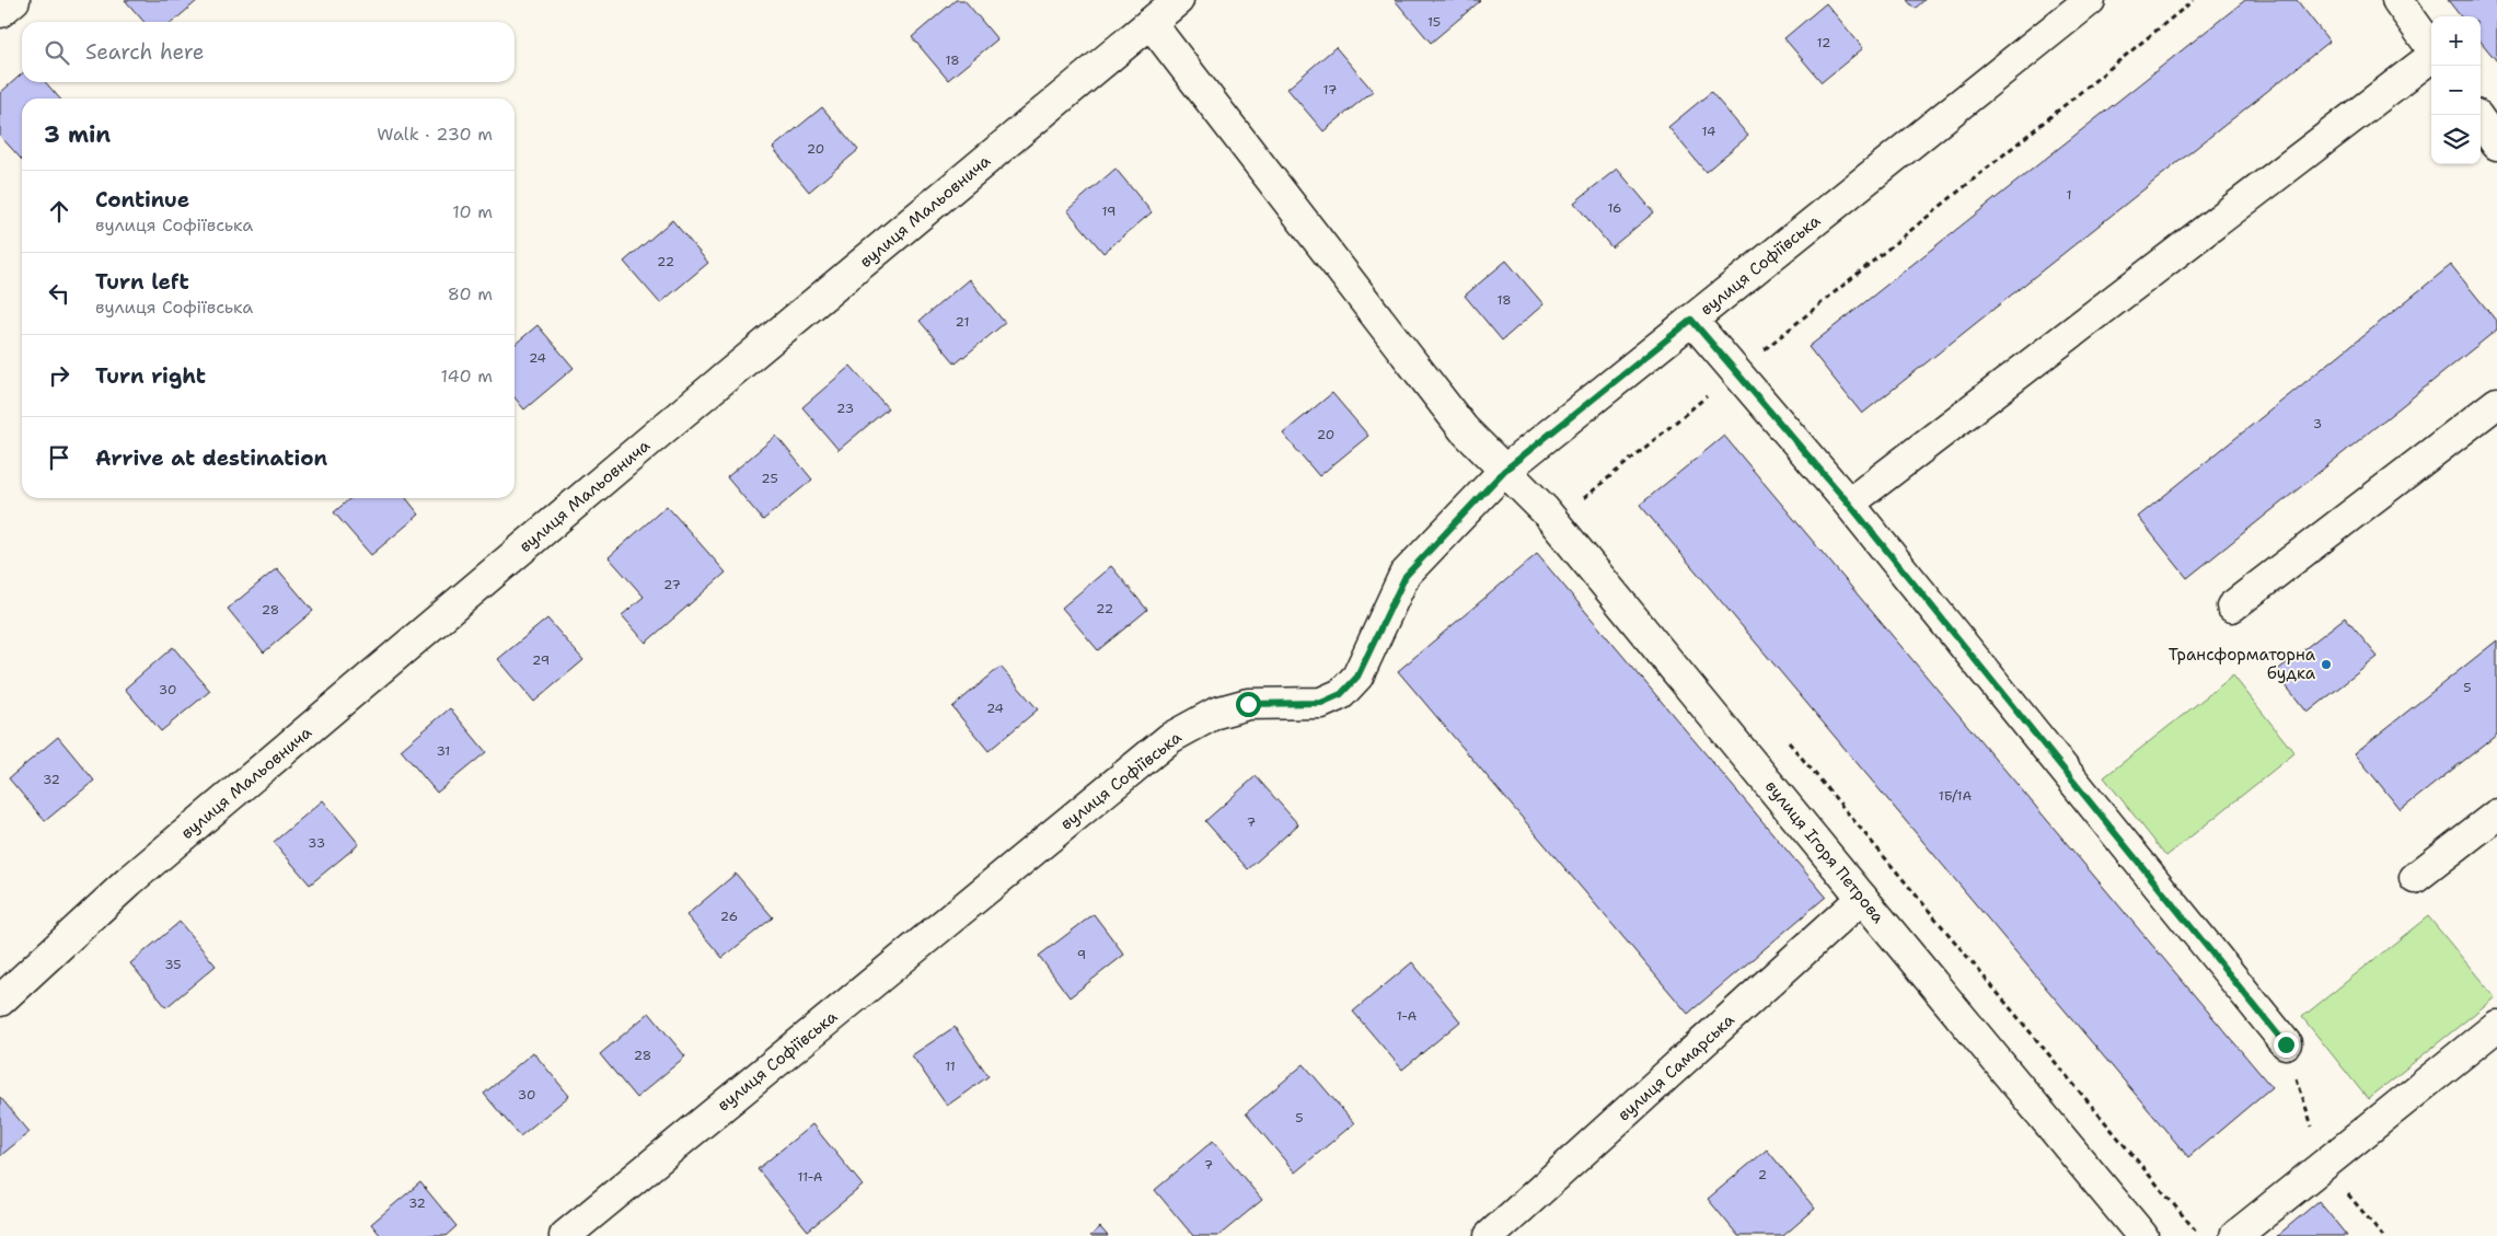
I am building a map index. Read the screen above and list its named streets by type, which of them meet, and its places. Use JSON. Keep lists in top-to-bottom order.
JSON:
{
  "streets": {
    "street": [
      "вулиця Мальовнича",
      "вулиця Софіївська",
      "вулиця Ігоря Петрова",
      "вулиця Самарська"
    ]
  },
  "crossings": [
    ["вулиця Мальовнича", "вулиця Ігоря Петрова"],
    ["вулиця Софіївська", "вулиця Ігоря Петрова"],
    ["вулиця Ігоря Петрова", "вулиця Самарська"]
  ],
  "places": ["Трансформаторна будка"],
  "house_numbers": [
    "15",
    "12",
    "18",
    "17",
    "14",
    "20",
    "1",
    "16",
    "19",
    "22",
    "18",
    "21",
    "24",
    "23",
    "3",
    "20",
    "25",
    "27",
    "22",
    "28",
    "29",
    "5",
    "30",
    "24",
    "31",
    "32",
    "1Б/1А",
    "7",
    "33",
    "26",
    "9",
    "35",
    "1-А",
    "28",
    "11",
    "30",
    "5",
    "7",
    "2",
    "11-А",
    "32"
  ],
  "page": {
    "map_buttons": ["+", "−"],
    "search": "Search here",
    "heading": ["3 min", "Walk · 230 m"],
    "list": [
      ["Continue", "вулиця Софіївська", "10 m"],
      ["Turn left", "вулиця Софіївська", "80 m"],
      ["Turn right", "140 m"],
      "Arrive at destination"
    ]
  }
}
